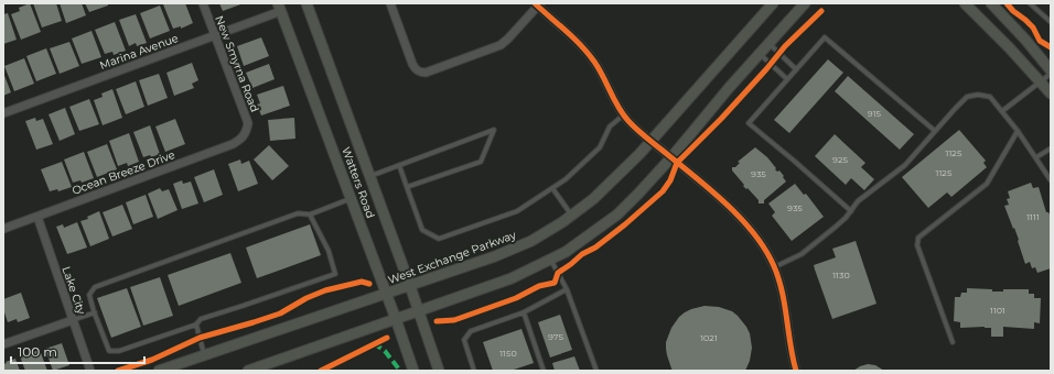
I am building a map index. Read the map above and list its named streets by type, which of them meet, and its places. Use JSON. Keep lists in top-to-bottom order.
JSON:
{
  "streets": {
    "main road": ["Watters Road", "West Exchange Parkway"],
    "street": [
      "Marina Avenue",
      "New Smyrna Road",
      "Ocean Breeze Drive",
      "Lake City"
    ]
  },
  "crossings": [
    ["Marina Avenue", "New Smyrna Road"],
    ["Marina Avenue", "Watters Road"],
    ["New Smyrna Road", "Ocean Breeze Drive"],
    ["Ocean Breeze Drive", "Lake City"],
    ["Watters Road", "West Exchange Parkway"]
  ],
  "house_numbers": [
    "915",
    "1125",
    "925",
    "1125",
    "935",
    "935",
    "1111",
    "1130",
    "1101",
    "975",
    "1021",
    "1150"
  ],
  "scale_bar": "100 m"
}
